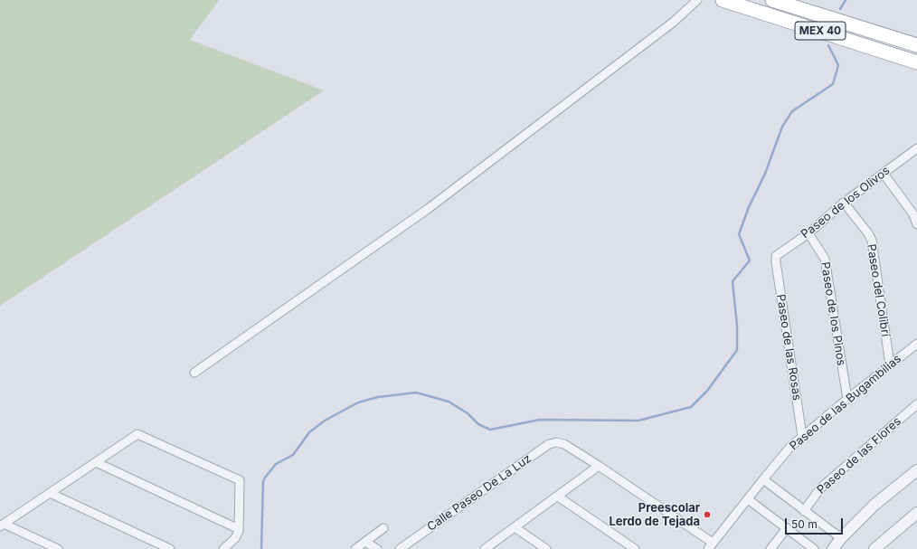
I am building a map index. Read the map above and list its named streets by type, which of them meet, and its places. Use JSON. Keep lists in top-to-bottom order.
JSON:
{
  "streets": {
    "main road": ["MEX 40"],
    "street": [
      "Paseo de los Olivos",
      "Paseo del Colibrí",
      "Paseo de los Pinos",
      "Paseo de las Rosas",
      "Paseo de las Bugambilias",
      "Paseo de las Flores",
      "Calle Paseo De La Luz"
    ]
  },
  "crossings": [
    ["Paseo de los Olivos", "Paseo del Colibrí"],
    ["Paseo de los Olivos", "Paseo de los Pinos"],
    ["Paseo de los Olivos", "Paseo de las Rosas"],
    ["Paseo del Colibrí", "Paseo de las Bugambilias"],
    ["Paseo de los Pinos", "Paseo de las Bugambilias"],
    ["Paseo de las Rosas", "Paseo de las Bugambilias"]
  ],
  "places": ["Preescolar Lerdo de Tejada"],
  "scale_bar": "50 m"
}
